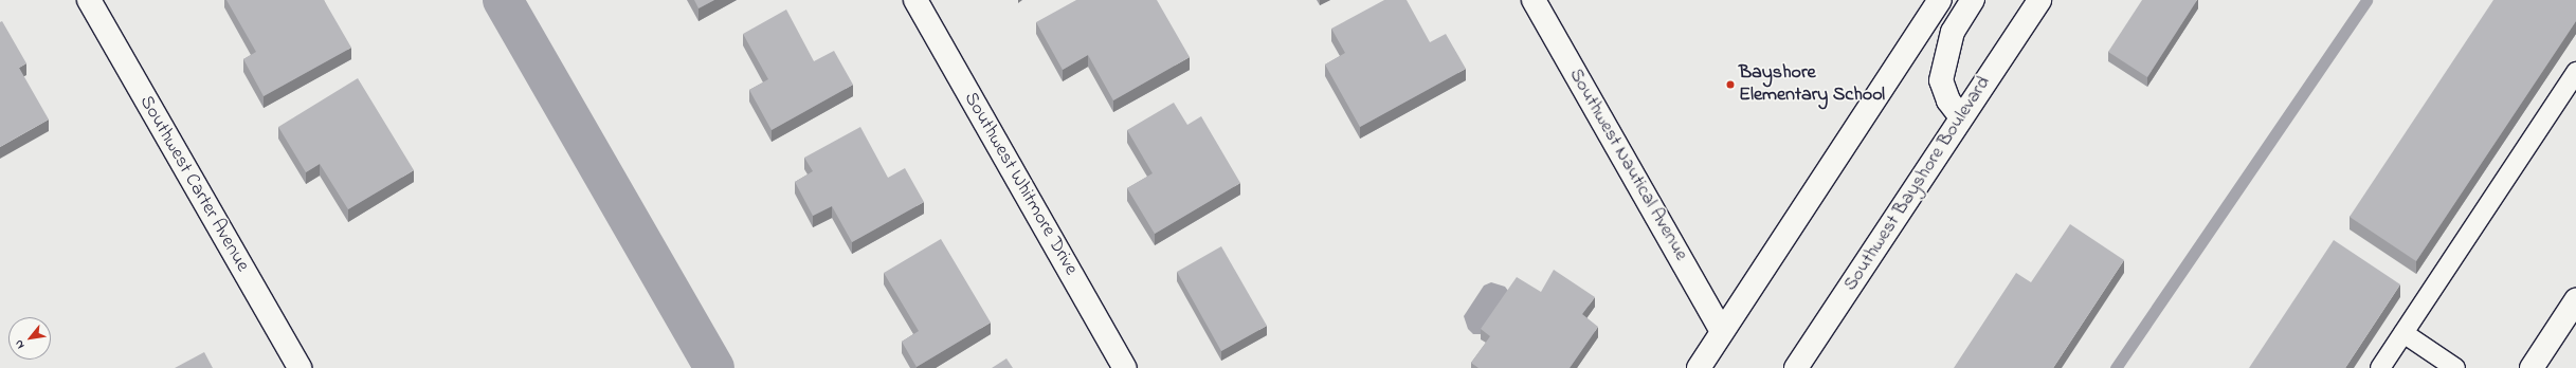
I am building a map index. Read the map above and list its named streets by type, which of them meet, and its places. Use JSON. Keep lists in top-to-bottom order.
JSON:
{
  "streets": {
    "street": [
      "Southwest Nautical Avenue",
      "Southwest Carter Avenue",
      "Southwest Whitmore Drive",
      "Southwest Bayshore Boulevard"
    ]
  },
  "places": ["Bayshore Elementary School"],
  "north": "bottom left"
}
